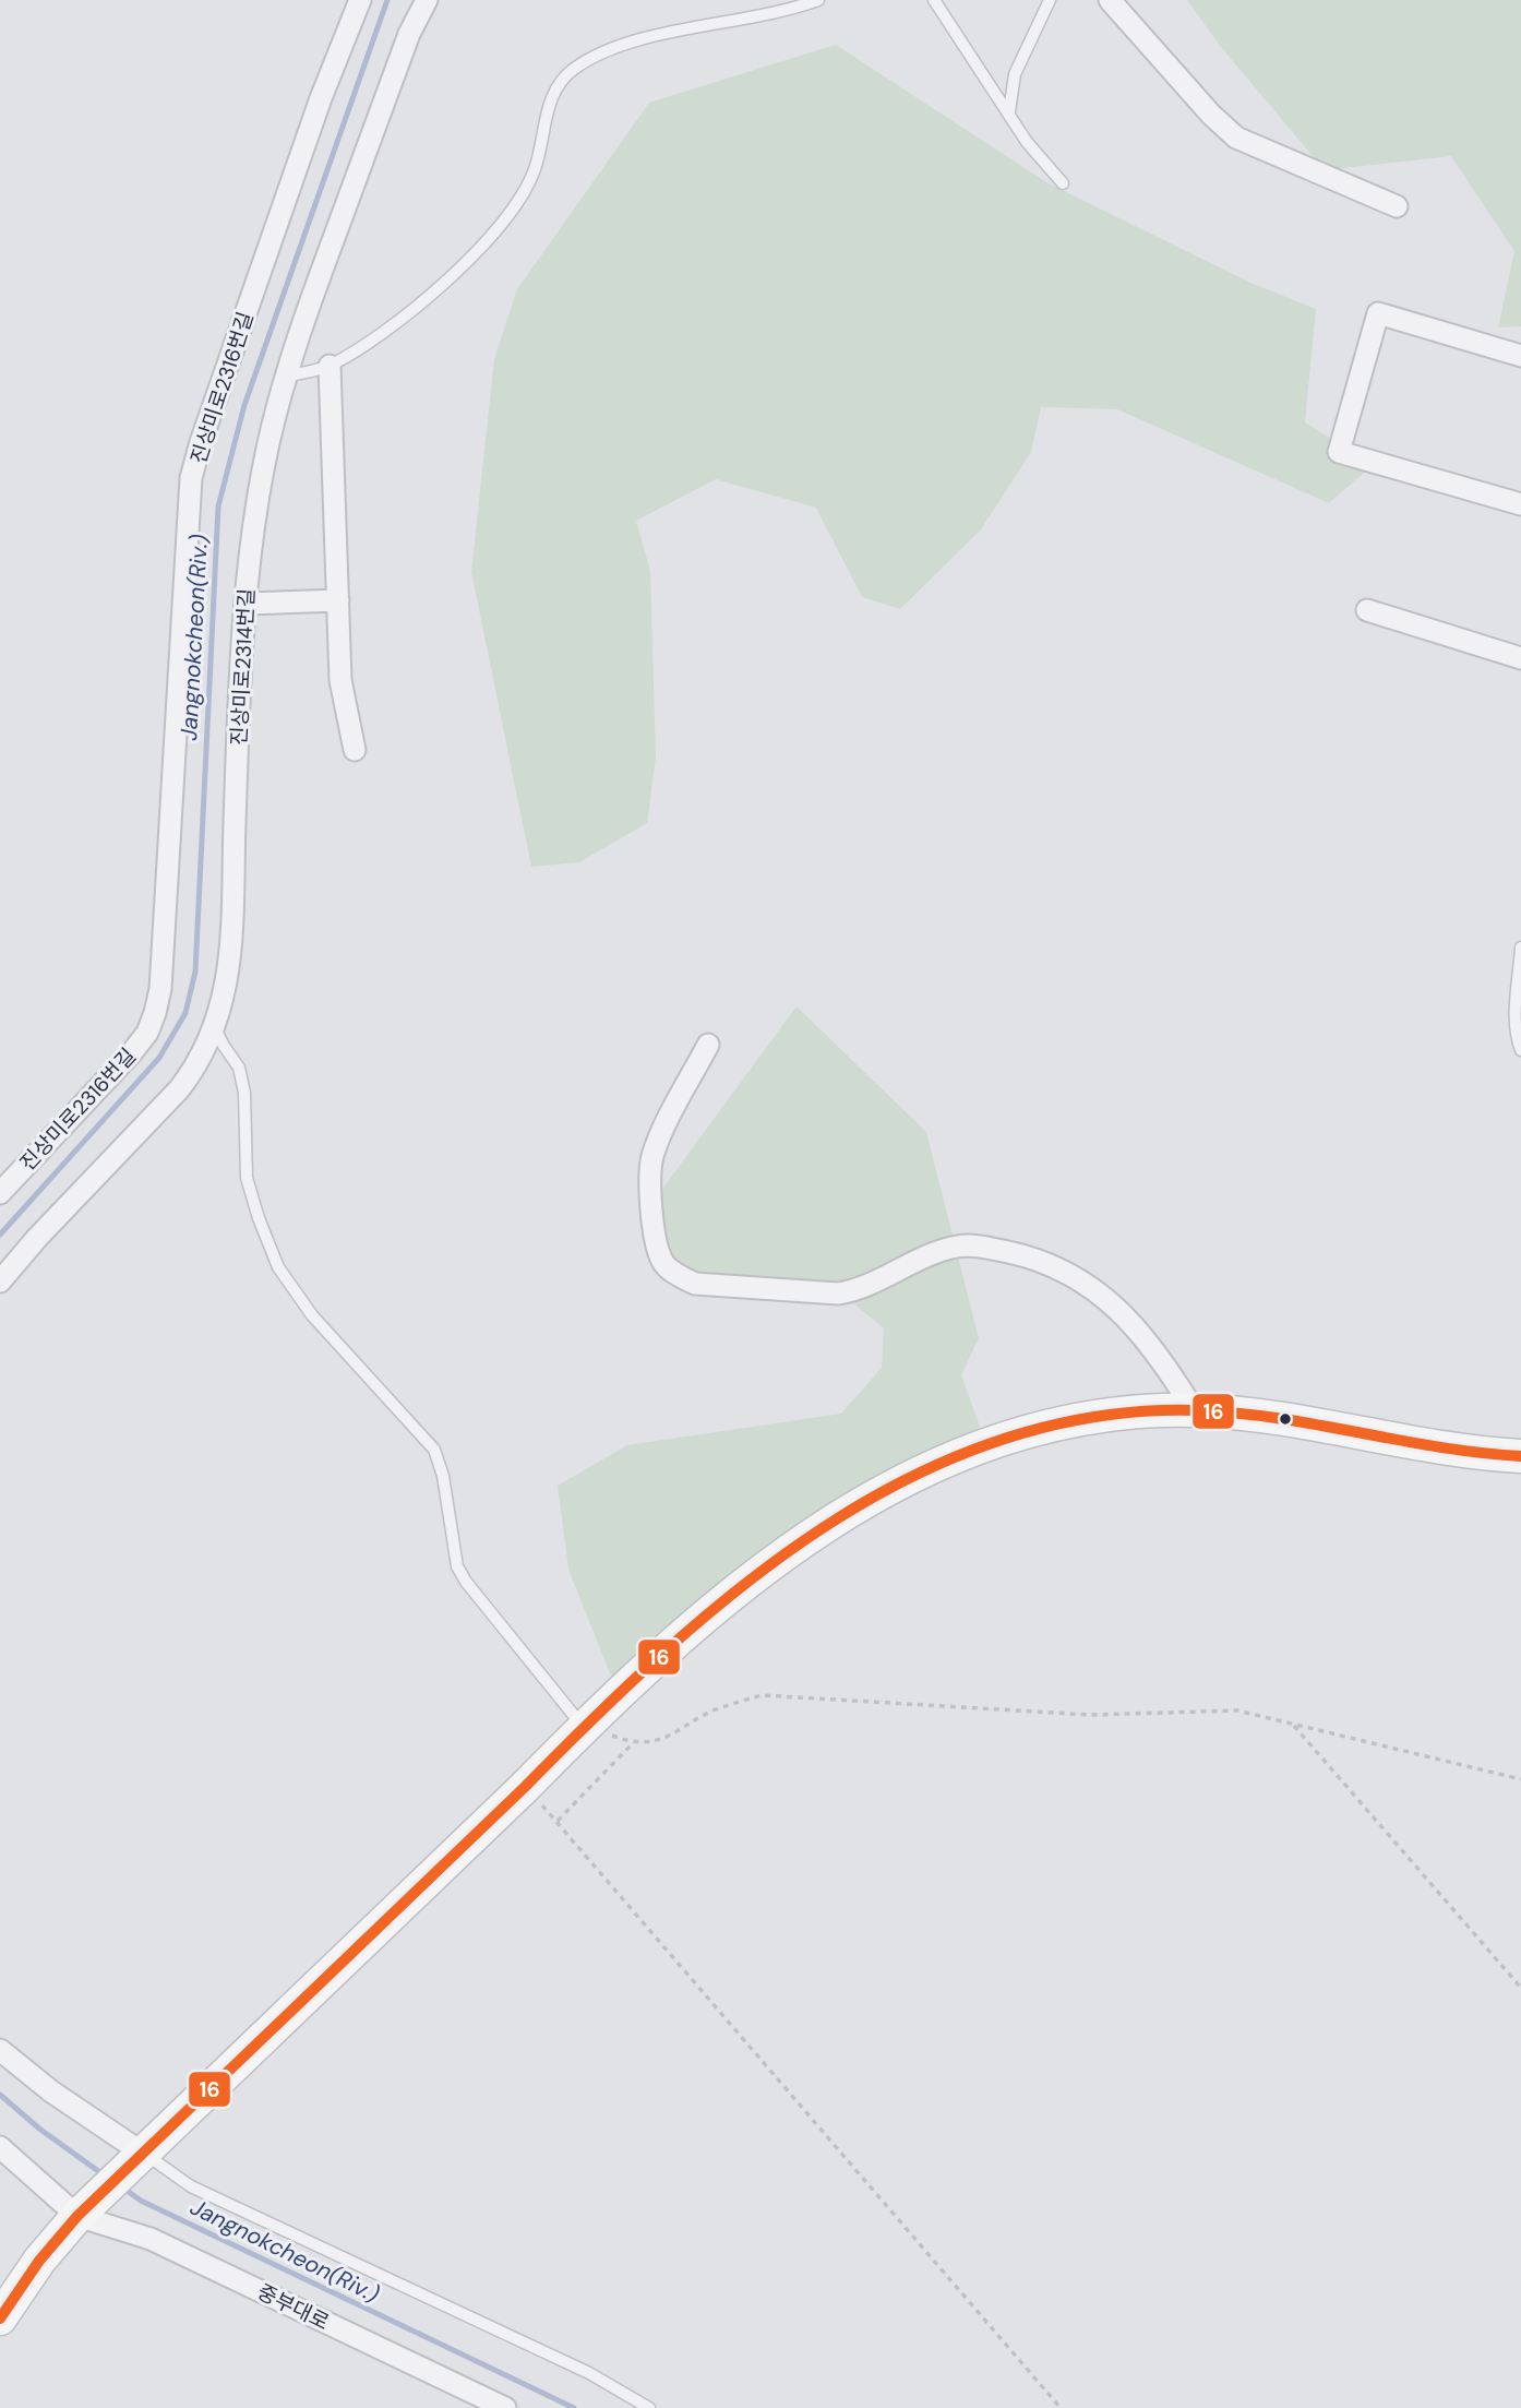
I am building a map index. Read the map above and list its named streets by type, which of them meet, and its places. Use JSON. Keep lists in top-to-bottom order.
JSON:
{
  "streets": {
    "street": ["진상미로2316번길", "진상미로2314번길", "중부대로"]
  },
  "water": ["Jangnokcheon(Riv.)"],
  "lines": ["transit line 16"]
}
